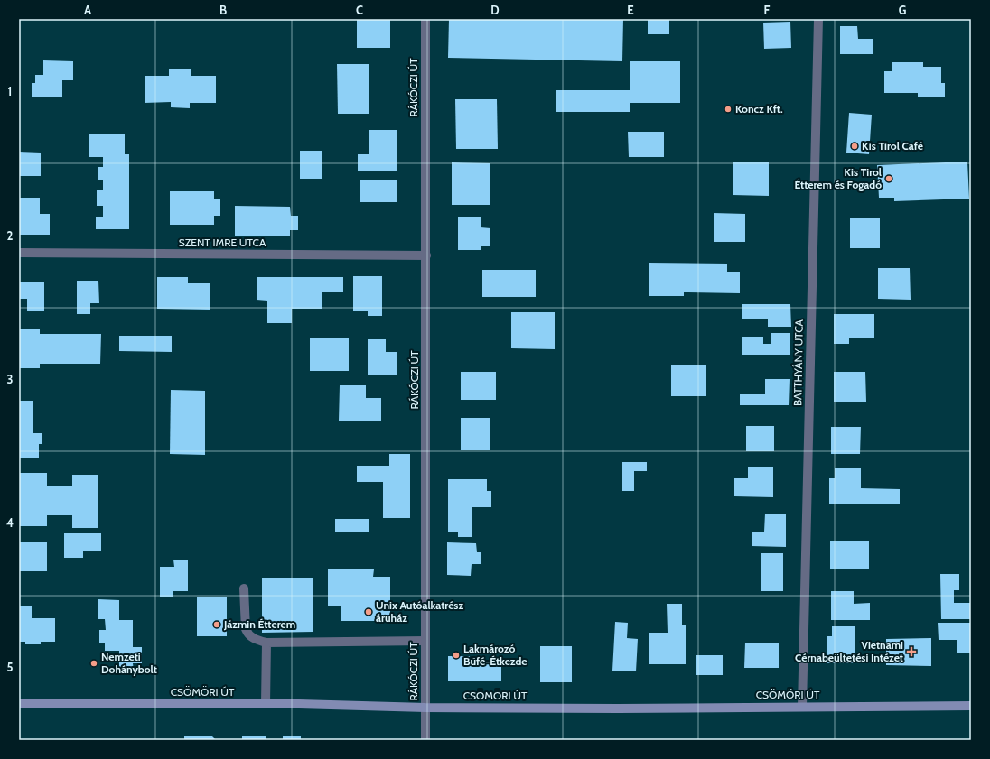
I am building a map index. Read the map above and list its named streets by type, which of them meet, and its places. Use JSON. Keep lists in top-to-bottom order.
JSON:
{
  "streets": {
    "main road": ["CSÖMÖRI ÚT"],
    "street": ["RÁKÓCZI ÚT", "SZENT IMRE UTCA", "BATTHYÁNY UTCA"]
  },
  "crossings": [
    ["RÁKÓCZI ÚT", "SZENT IMRE UTCA"],
    ["RÁKÓCZI ÚT", "CSÖMÖRI ÚT"],
    ["BATTHYÁNY UTCA", "CSÖMÖRI ÚT"]
  ],
  "places": {
    "other": [
      "Koncz Kft.",
      "Kis Tirol Café",
      "Kis Tirol Étterem és Fogadó",
      "Unix Autóalkatrész áruház",
      "Jázmin Étterem",
      "Lakmározó Büfé-Étkezde",
      "Nemzeti Dohánybolt"
    ],
    "health": ["Vietnami Cérnabeültetési Intézet"]
  },
  "grid": {
    "columns": [
      "A",
      "B",
      "C",
      "D",
      "E",
      "F",
      "G"
    ],
    "rows": [
      "1",
      "2",
      "3",
      "4",
      "5"
    ]
  }
}
